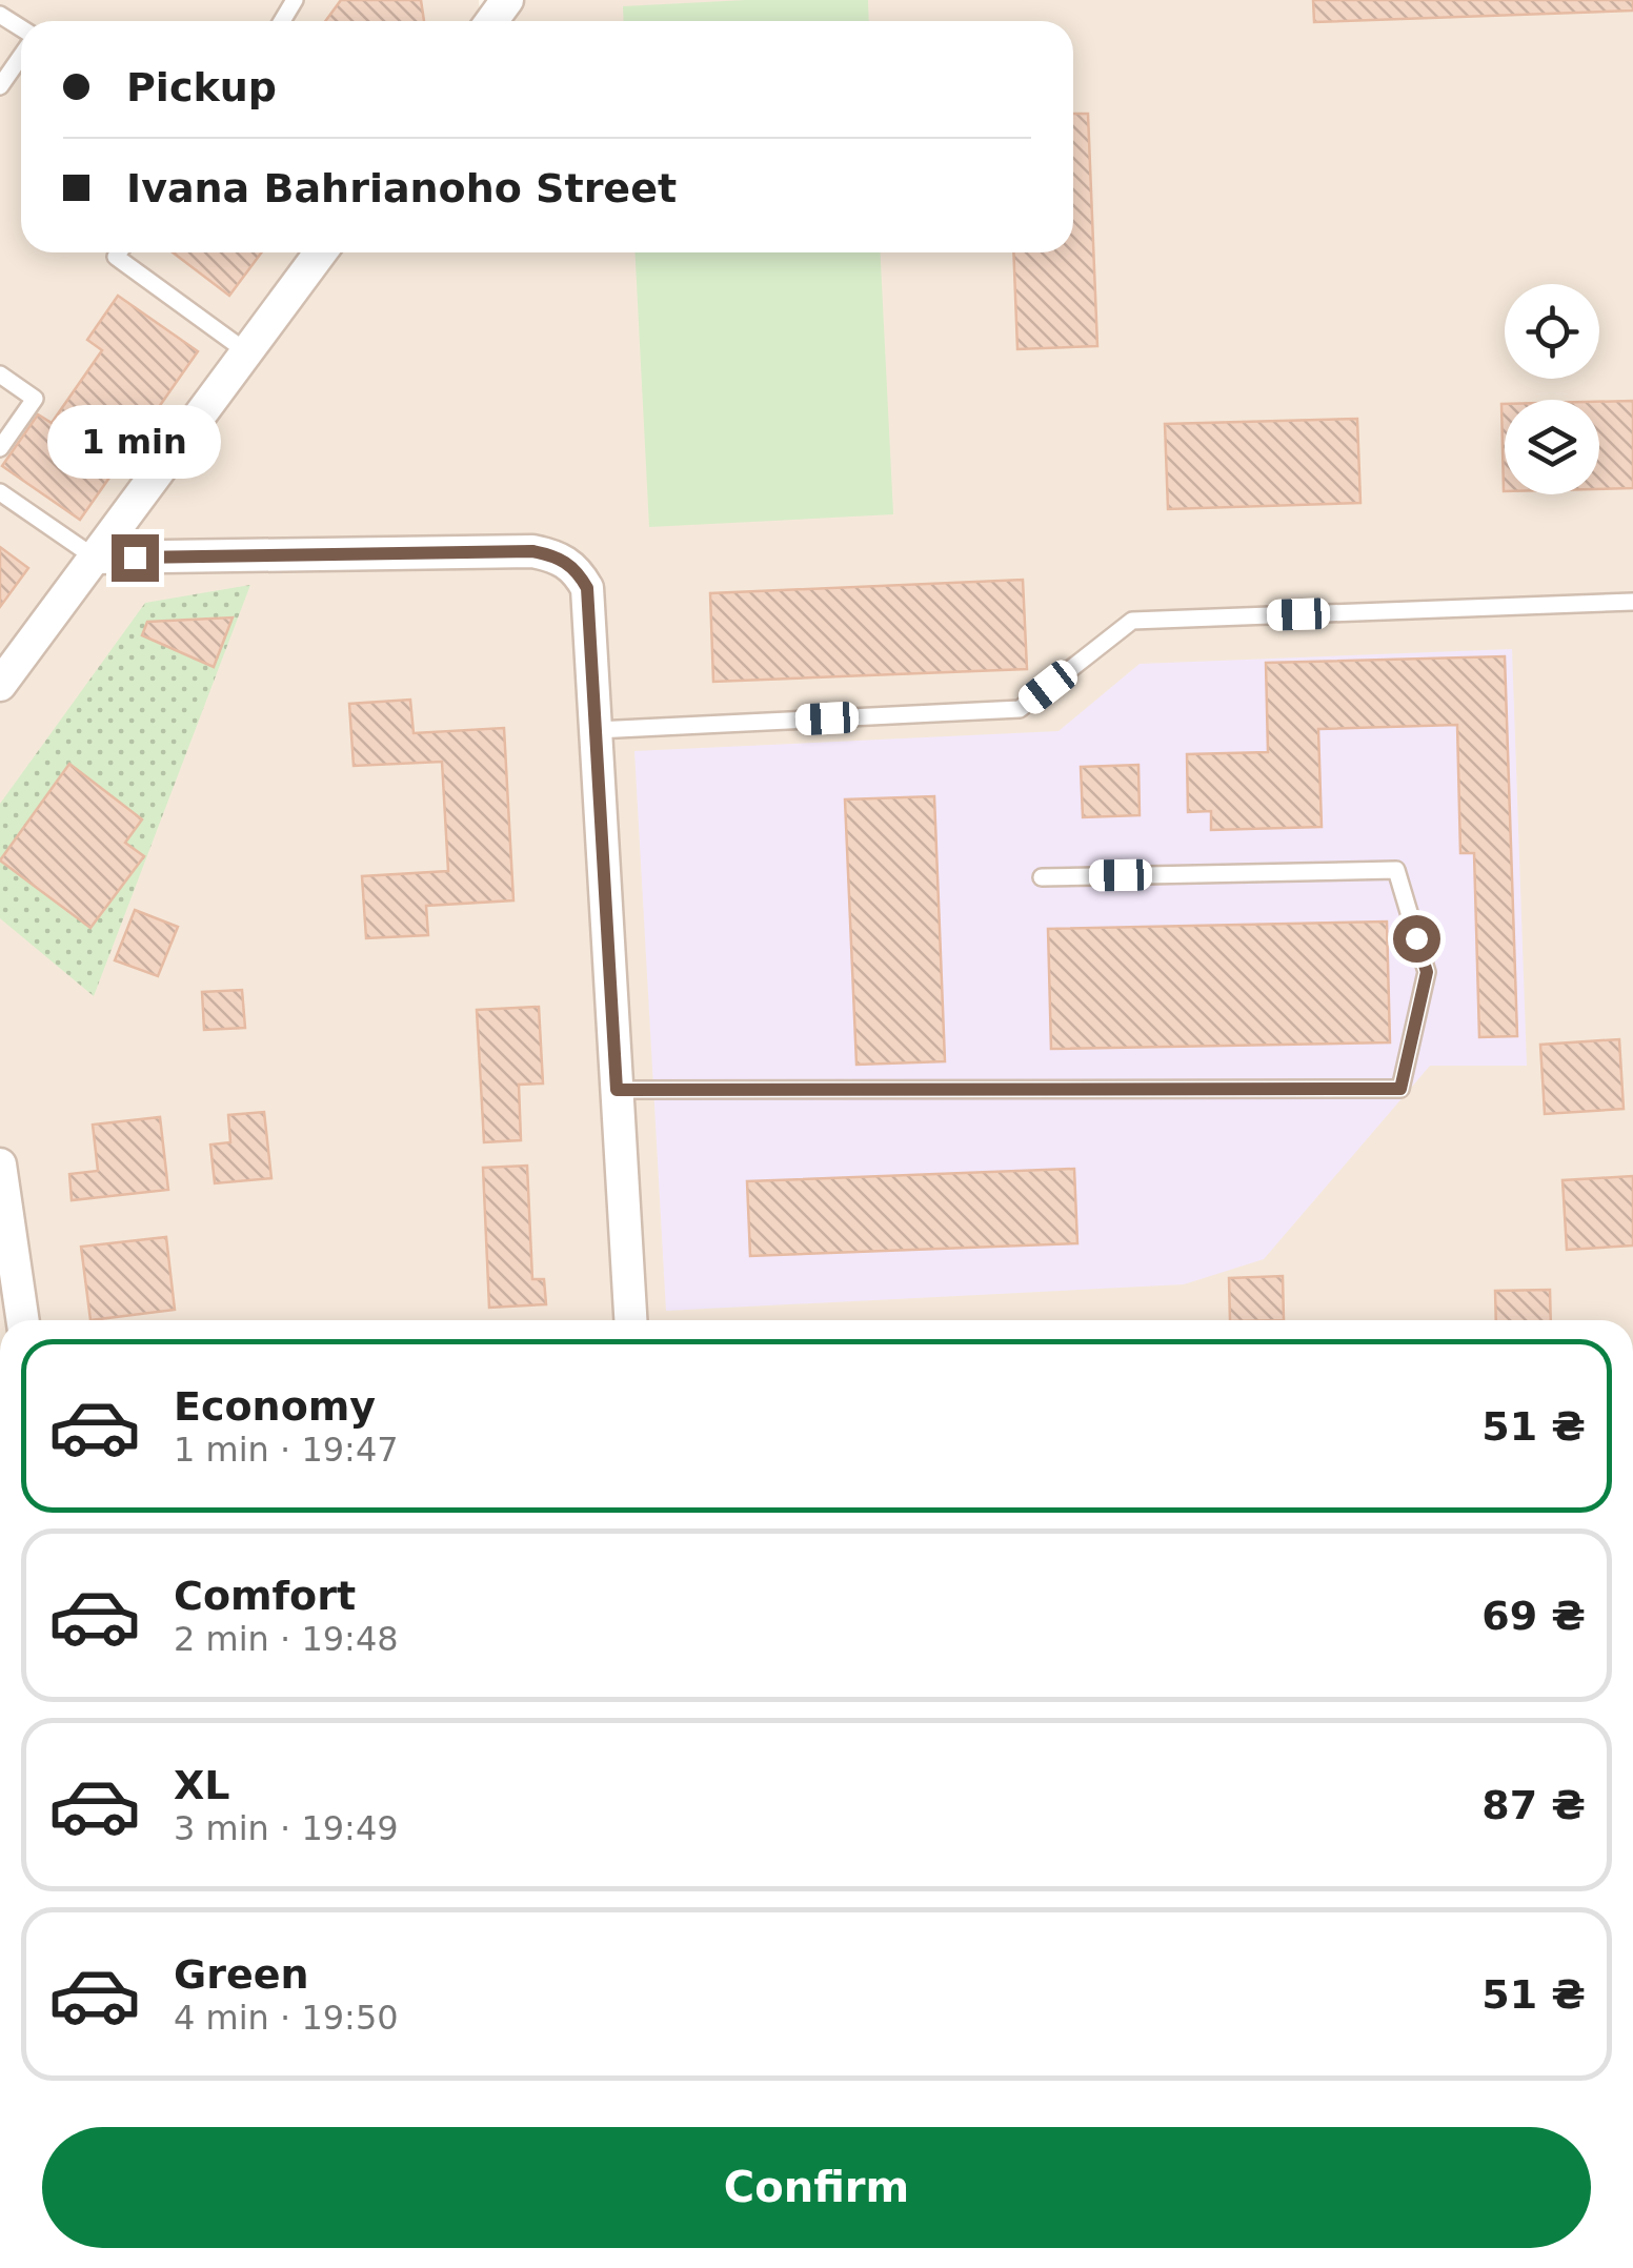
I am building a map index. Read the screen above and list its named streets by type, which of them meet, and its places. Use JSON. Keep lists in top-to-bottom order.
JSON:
{
  "page": {
    "banner": ["Pickup", "Ivana Bahrianoho Street"],
    "bubble": "1 min",
    "list": [
      {
        "name": "Economy",
        "note": "1 min · 19:47",
        "value": "51 ₴"
      },
      {
        "name": "Comfort",
        "note": "2 min · 19:48",
        "value": "69 ₴"
      },
      {
        "name": "XL",
        "note": "3 min · 19:49",
        "value": "87 ₴"
      },
      {
        "name": "Green",
        "note": "4 min · 19:50",
        "value": "51 ₴"
      }
    ],
    "buttons": "Confirm"
  }
}
